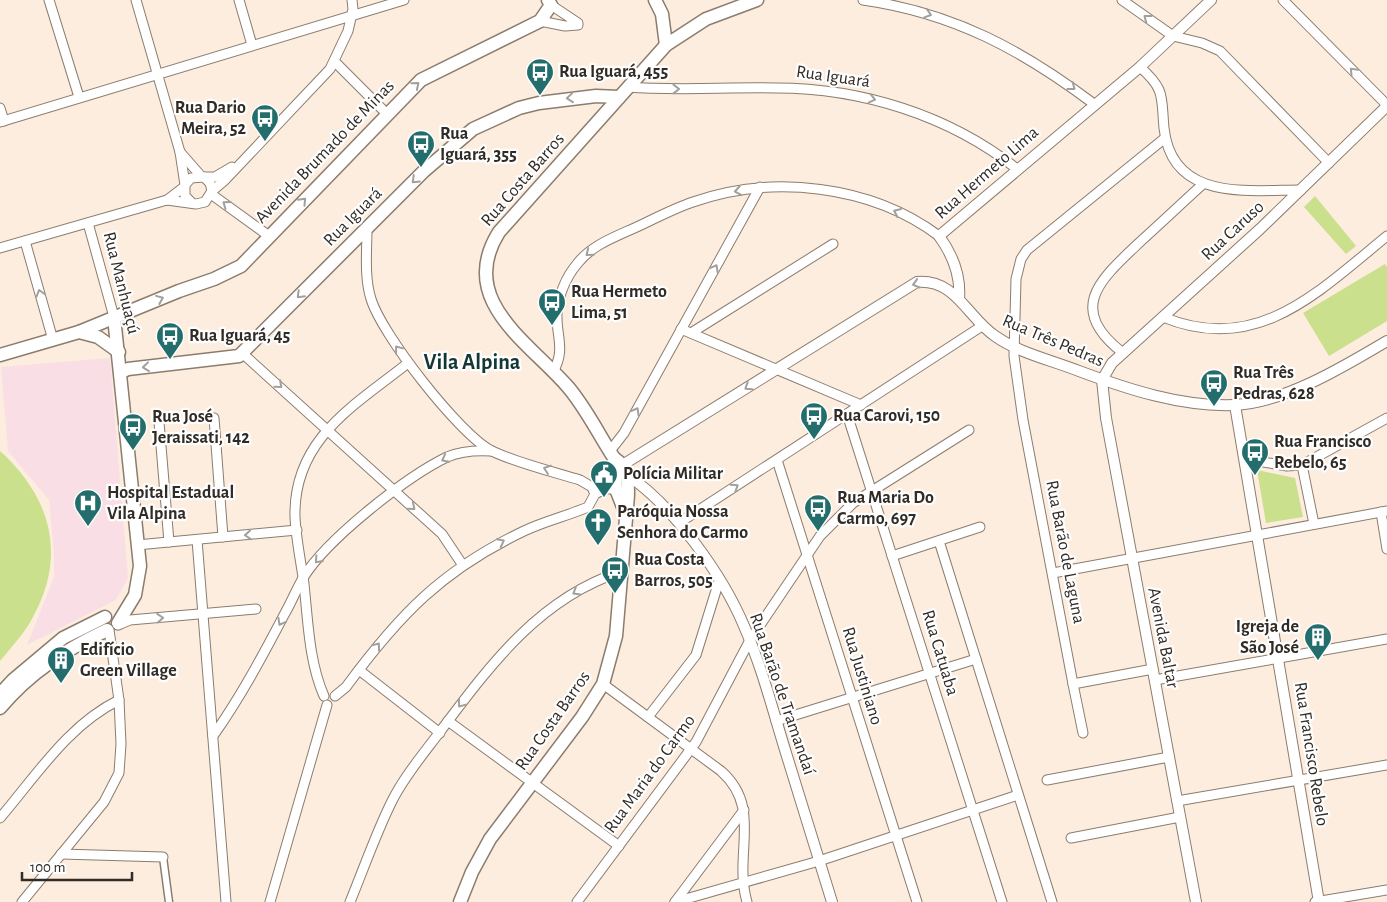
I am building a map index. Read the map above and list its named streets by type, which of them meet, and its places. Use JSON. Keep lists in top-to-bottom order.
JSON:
{
  "streets": {
    "main road": [
      "Rua Iguará",
      "Avenida Brumado de Minas",
      "Rua Costa Barros",
      "Rua Manhuaçú"
    ],
    "street": [
      "Rua Hermeto Lima",
      "Rua Caruso",
      "Rua Três Pedras",
      "Rua Barão de Laguna",
      "Avenida Baltar",
      "Rua Catuaba",
      "Rua Justiniano",
      "Rua Barão de Tramandaí",
      "Rua Francisco Rebelo",
      "Rua Maria do Carmo"
    ]
  },
  "crossings": [
    ["Rua Iguará", "Rua Hermeto Lima"],
    ["Rua Iguará", "Rua Costa Barros"],
    ["Avenida Brumado de Minas", "Rua Manhuaçú"],
    ["Rua Hermeto Lima", "Rua Costa Barros"],
    ["Rua Costa Barros", "Rua Três Pedras"],
    ["Rua Costa Barros", "Rua Barão de Tramandaí"],
    ["Rua Caruso", "Rua Três Pedras"],
    ["Rua Caruso", "Avenida Baltar"],
    ["Rua Três Pedras", "Rua Barão de Laguna"],
    ["Rua Três Pedras", "Avenida Baltar"],
    ["Rua Três Pedras", "Rua Barão de Tramandaí"],
    ["Rua Três Pedras", "Rua Francisco Rebelo"],
    ["Rua Catuaba", "Rua Maria do Carmo"],
    ["Rua Justiniano", "Rua Maria do Carmo"],
    ["Rua Barão de Tramandaí", "Rua Maria do Carmo"]
  ],
  "one_way": ["Avenida Brumado de Minas", "Rua Hermeto Lima"],
  "districts": ["Vila Alpina"],
  "places": {
    "bus stop": [
      "Rua Iguará, 455",
      "Rua Dario Meira, 52",
      "Rua Iguará, 355",
      "Rua Hermeto Lima, 51",
      "Rua Iguará, 45",
      "Rua Três Pedras, 628",
      "Rua Carovi, 150",
      "Rua José Jeraissati, 142",
      "Rua Francisco Rebelo, 65",
      "Rua Maria Do Carmo, 697",
      "Rua Costa Barros, 505"
    ],
    "public building": ["Polícia Militar"],
    "hospital": ["Hospital Estadual Vila Alpina"],
    "church": ["Paróquia Nossa Senhora do Carmo"],
    "building": ["Igreja de São José", "Edifício Green Village"]
  },
  "scale_bar": "100 m"
}
